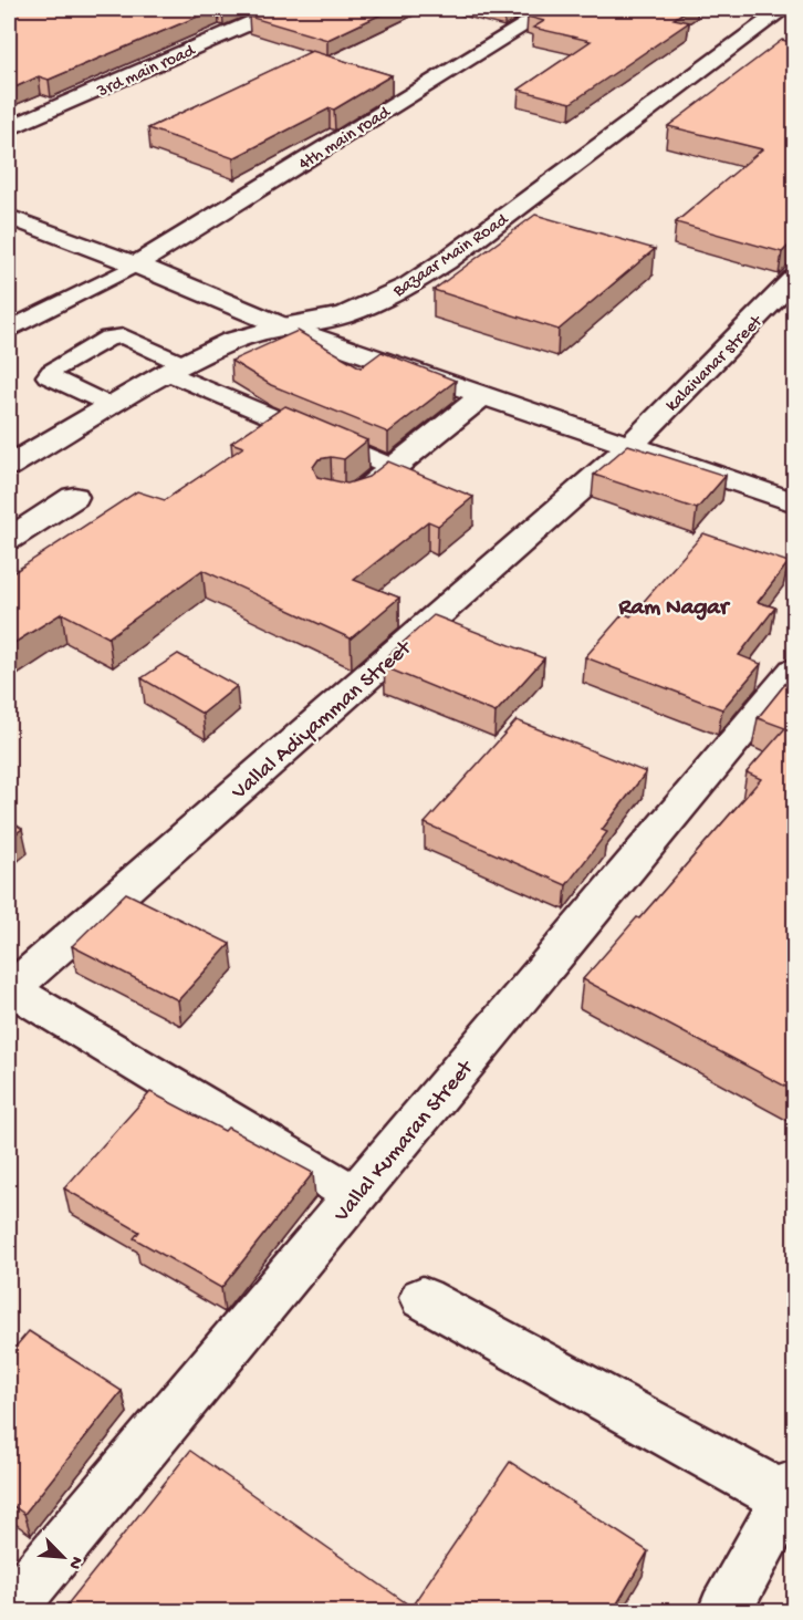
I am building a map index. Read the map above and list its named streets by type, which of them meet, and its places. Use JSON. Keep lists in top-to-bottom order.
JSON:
{
  "streets": {
    "street": [
      "3rd main road",
      "4th main road",
      "Bazaar Main Road",
      "kalaivanar street",
      "Vallal Adiyamman Street",
      "Vallal Kumaran Street"
    ]
  },
  "crossings": [
    ["kalaivanar street", "Vallal Adiyamman Street"]
  ],
  "districts": ["Ram Nagar"],
  "north": "bottom right"
}
